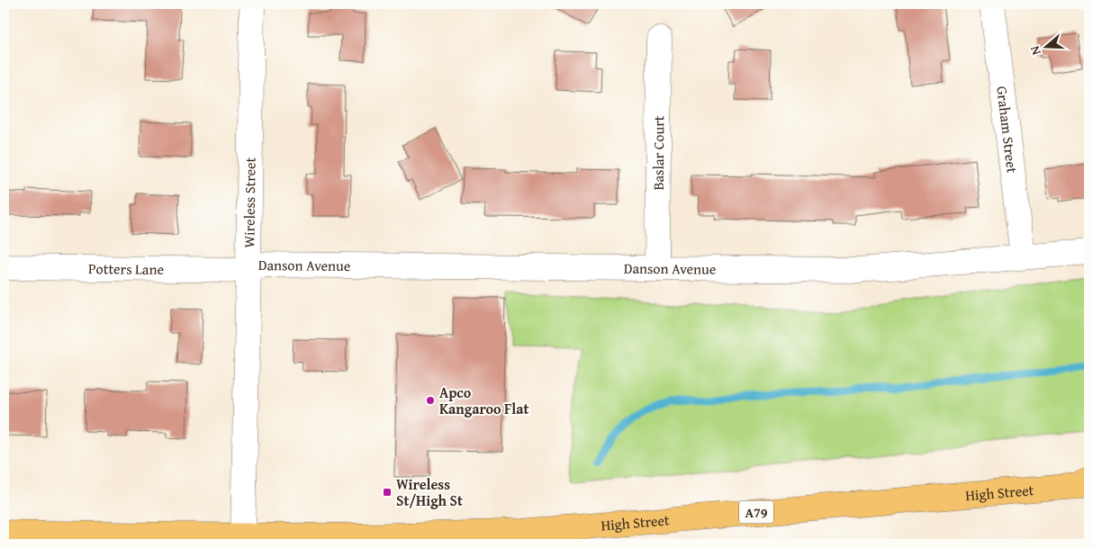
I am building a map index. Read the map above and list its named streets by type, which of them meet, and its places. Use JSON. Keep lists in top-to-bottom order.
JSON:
{
  "streets": {
    "highway": ["High Street", "A79"],
    "street": [
      "Graham Street",
      "Baslar Court",
      "Wireless Street",
      "Danson Avenue",
      "Potters Lane"
    ]
  },
  "crossings": [
    ["Graham Street", "Danson Avenue"],
    ["Baslar Court", "Danson Avenue"],
    ["Wireless Street", "Danson Avenue"],
    ["Wireless Street", "Potters Lane"],
    ["Wireless Street", "High Street"],
    ["Danson Avenue", "Potters Lane"]
  ],
  "places": {
    "other": ["Apco Kangaroo Flat"],
    "transit": ["Wireless St/High St"]
  },
  "north": "left"
}
